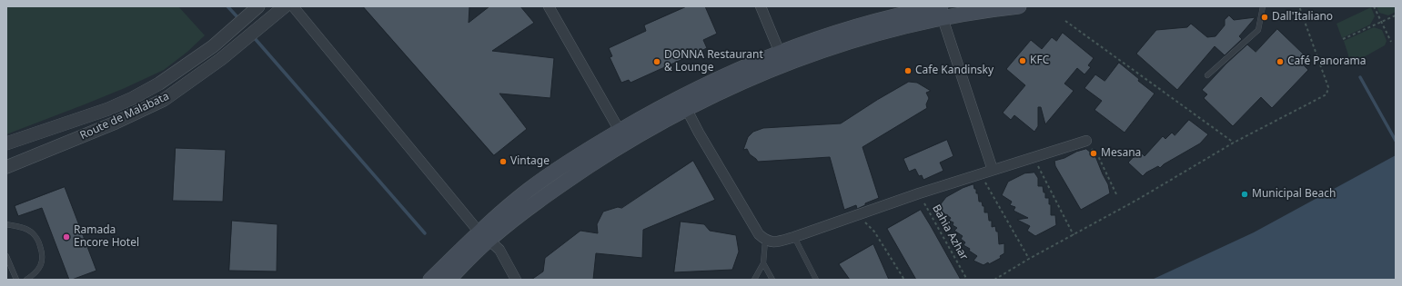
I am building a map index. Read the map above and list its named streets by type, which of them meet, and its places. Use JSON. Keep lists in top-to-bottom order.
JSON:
{
  "streets": {
    "street": ["Route de Malabata"],
    "path": ["Bahia Azhar"]
  },
  "places": [
    "Dall'Italiano",
    "KFC",
    "DONNA Restaurant & Lounge",
    "Café Panorama",
    "Cafe Kandinsky",
    "Mesana",
    "Vintage",
    "Municipal Beach",
    "Ramada Encore Hotel"
  ]
}
